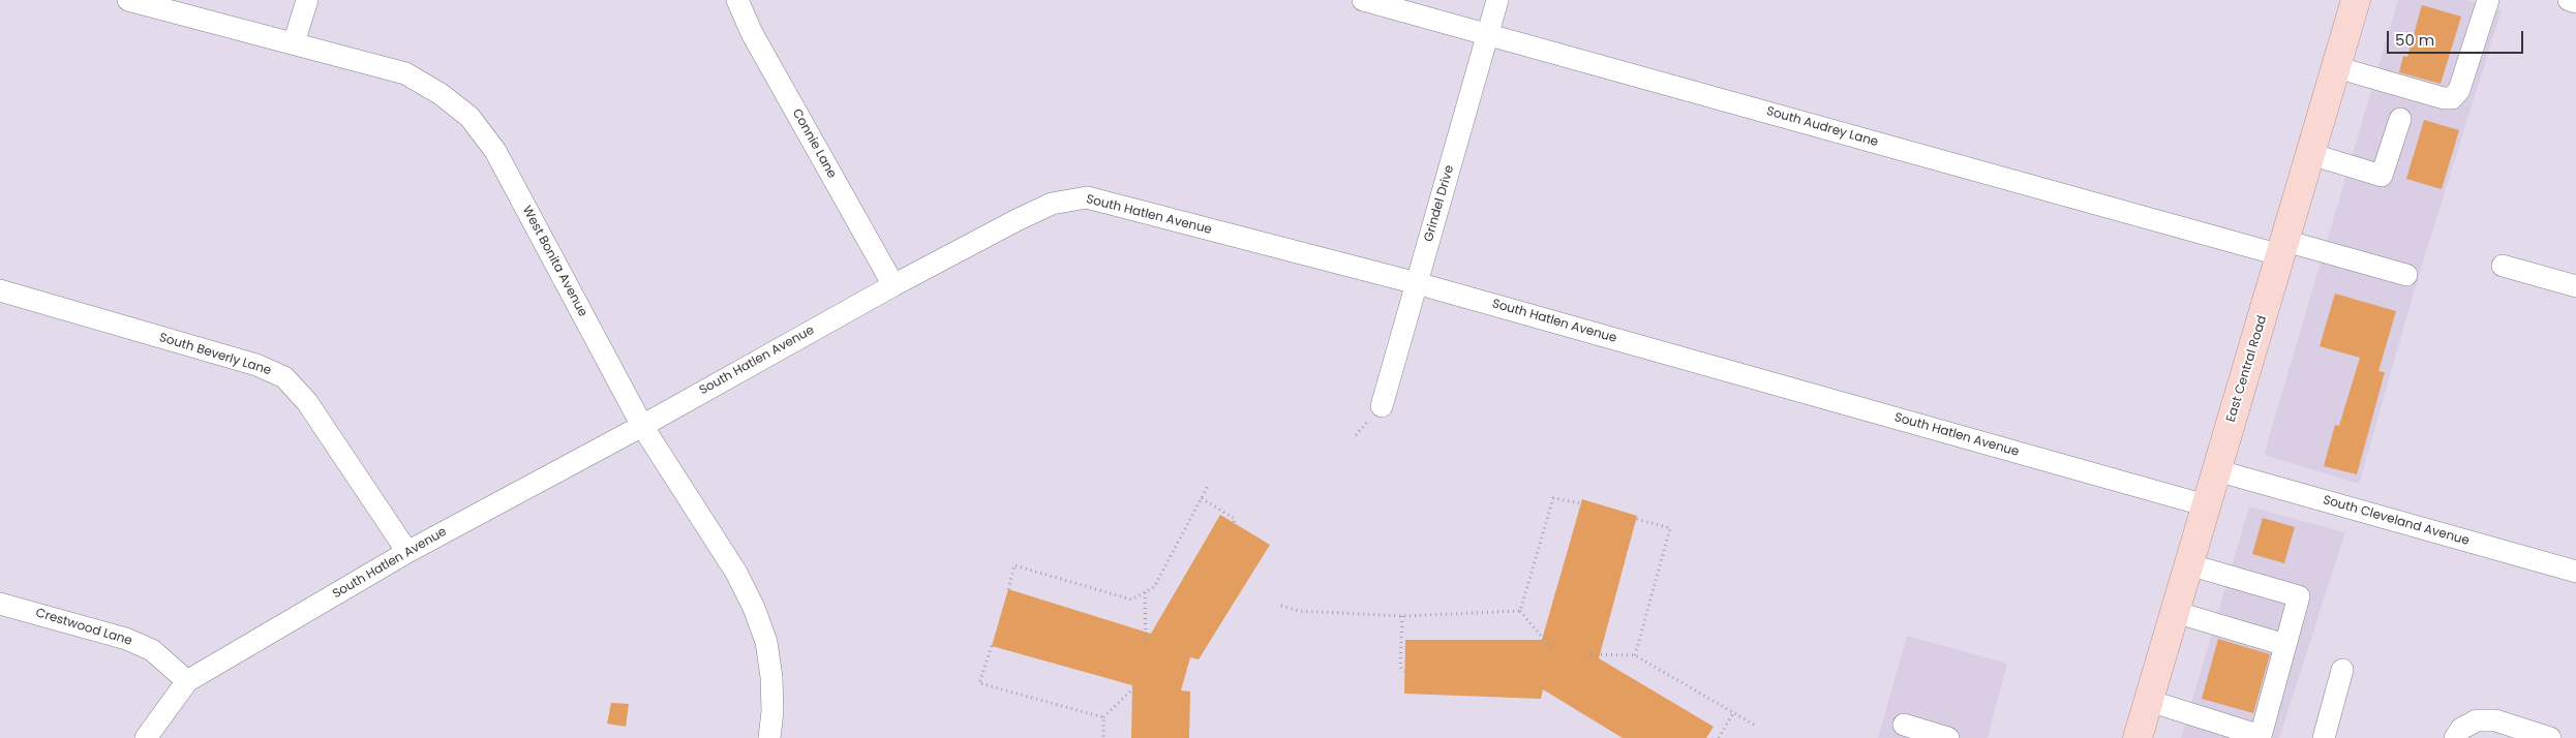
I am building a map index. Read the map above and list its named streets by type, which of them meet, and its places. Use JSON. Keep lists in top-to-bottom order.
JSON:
{
  "streets": {
    "main road": ["East Central Road"],
    "street": [
      "South Audrey Lane",
      "Connie Lane",
      "Grindel Drive",
      "South Hatlen Avenue",
      "West Bonita Avenue",
      "South Beverly Lane",
      "South Cleveland Avenue",
      "Crestwood Lane"
    ]
  },
  "crossings": [
    ["South Audrey Lane", "Grindel Drive"],
    ["South Audrey Lane", "East Central Road"],
    ["Connie Lane", "South Hatlen Avenue"],
    ["Grindel Drive", "South Hatlen Avenue"],
    ["South Hatlen Avenue", "West Bonita Avenue"],
    ["South Hatlen Avenue", "South Beverly Lane"],
    ["South Hatlen Avenue", "East Central Road"],
    ["South Hatlen Avenue", "Crestwood Lane"],
    ["East Central Road", "South Cleveland Avenue"]
  ],
  "scale_bar": "50 m"
}
